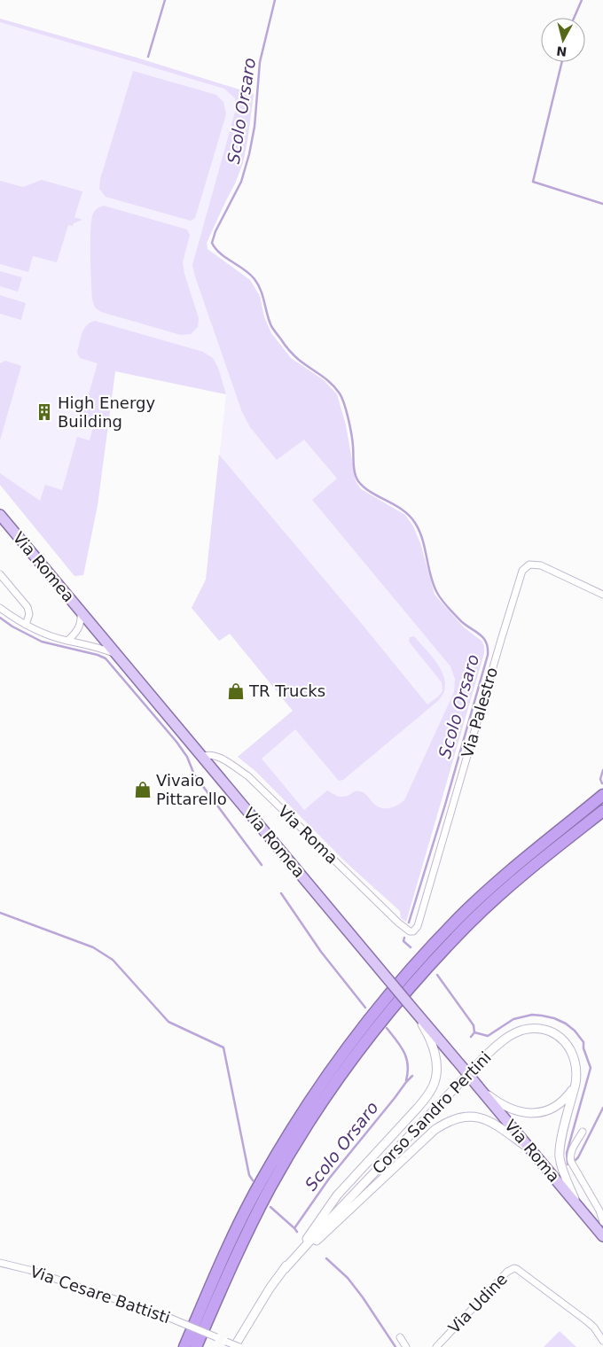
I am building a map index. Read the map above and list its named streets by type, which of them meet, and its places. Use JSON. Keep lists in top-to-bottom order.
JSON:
{
  "streets": {
    "main road": ["Via Romea", "Via Roma"],
    "street": [
      "Via Palestro",
      "Corso Sandro Pertini",
      "Via Cesare Battisti",
      "Via Udine"
    ]
  },
  "crossings": [
    ["Via Romea", "Via Roma"],
    ["Via Romea", "Corso Sandro Pertini"],
    ["Via Palestro", "Via Roma"],
    ["Via Roma", "Corso Sandro Pertini"]
  ],
  "water": ["Scolo Orsaro"],
  "places": {
    "building": ["High Energy Building"],
    "shop": ["TR Trucks", "Vivaio Pittarello"]
  },
  "north": "bottom"
}
